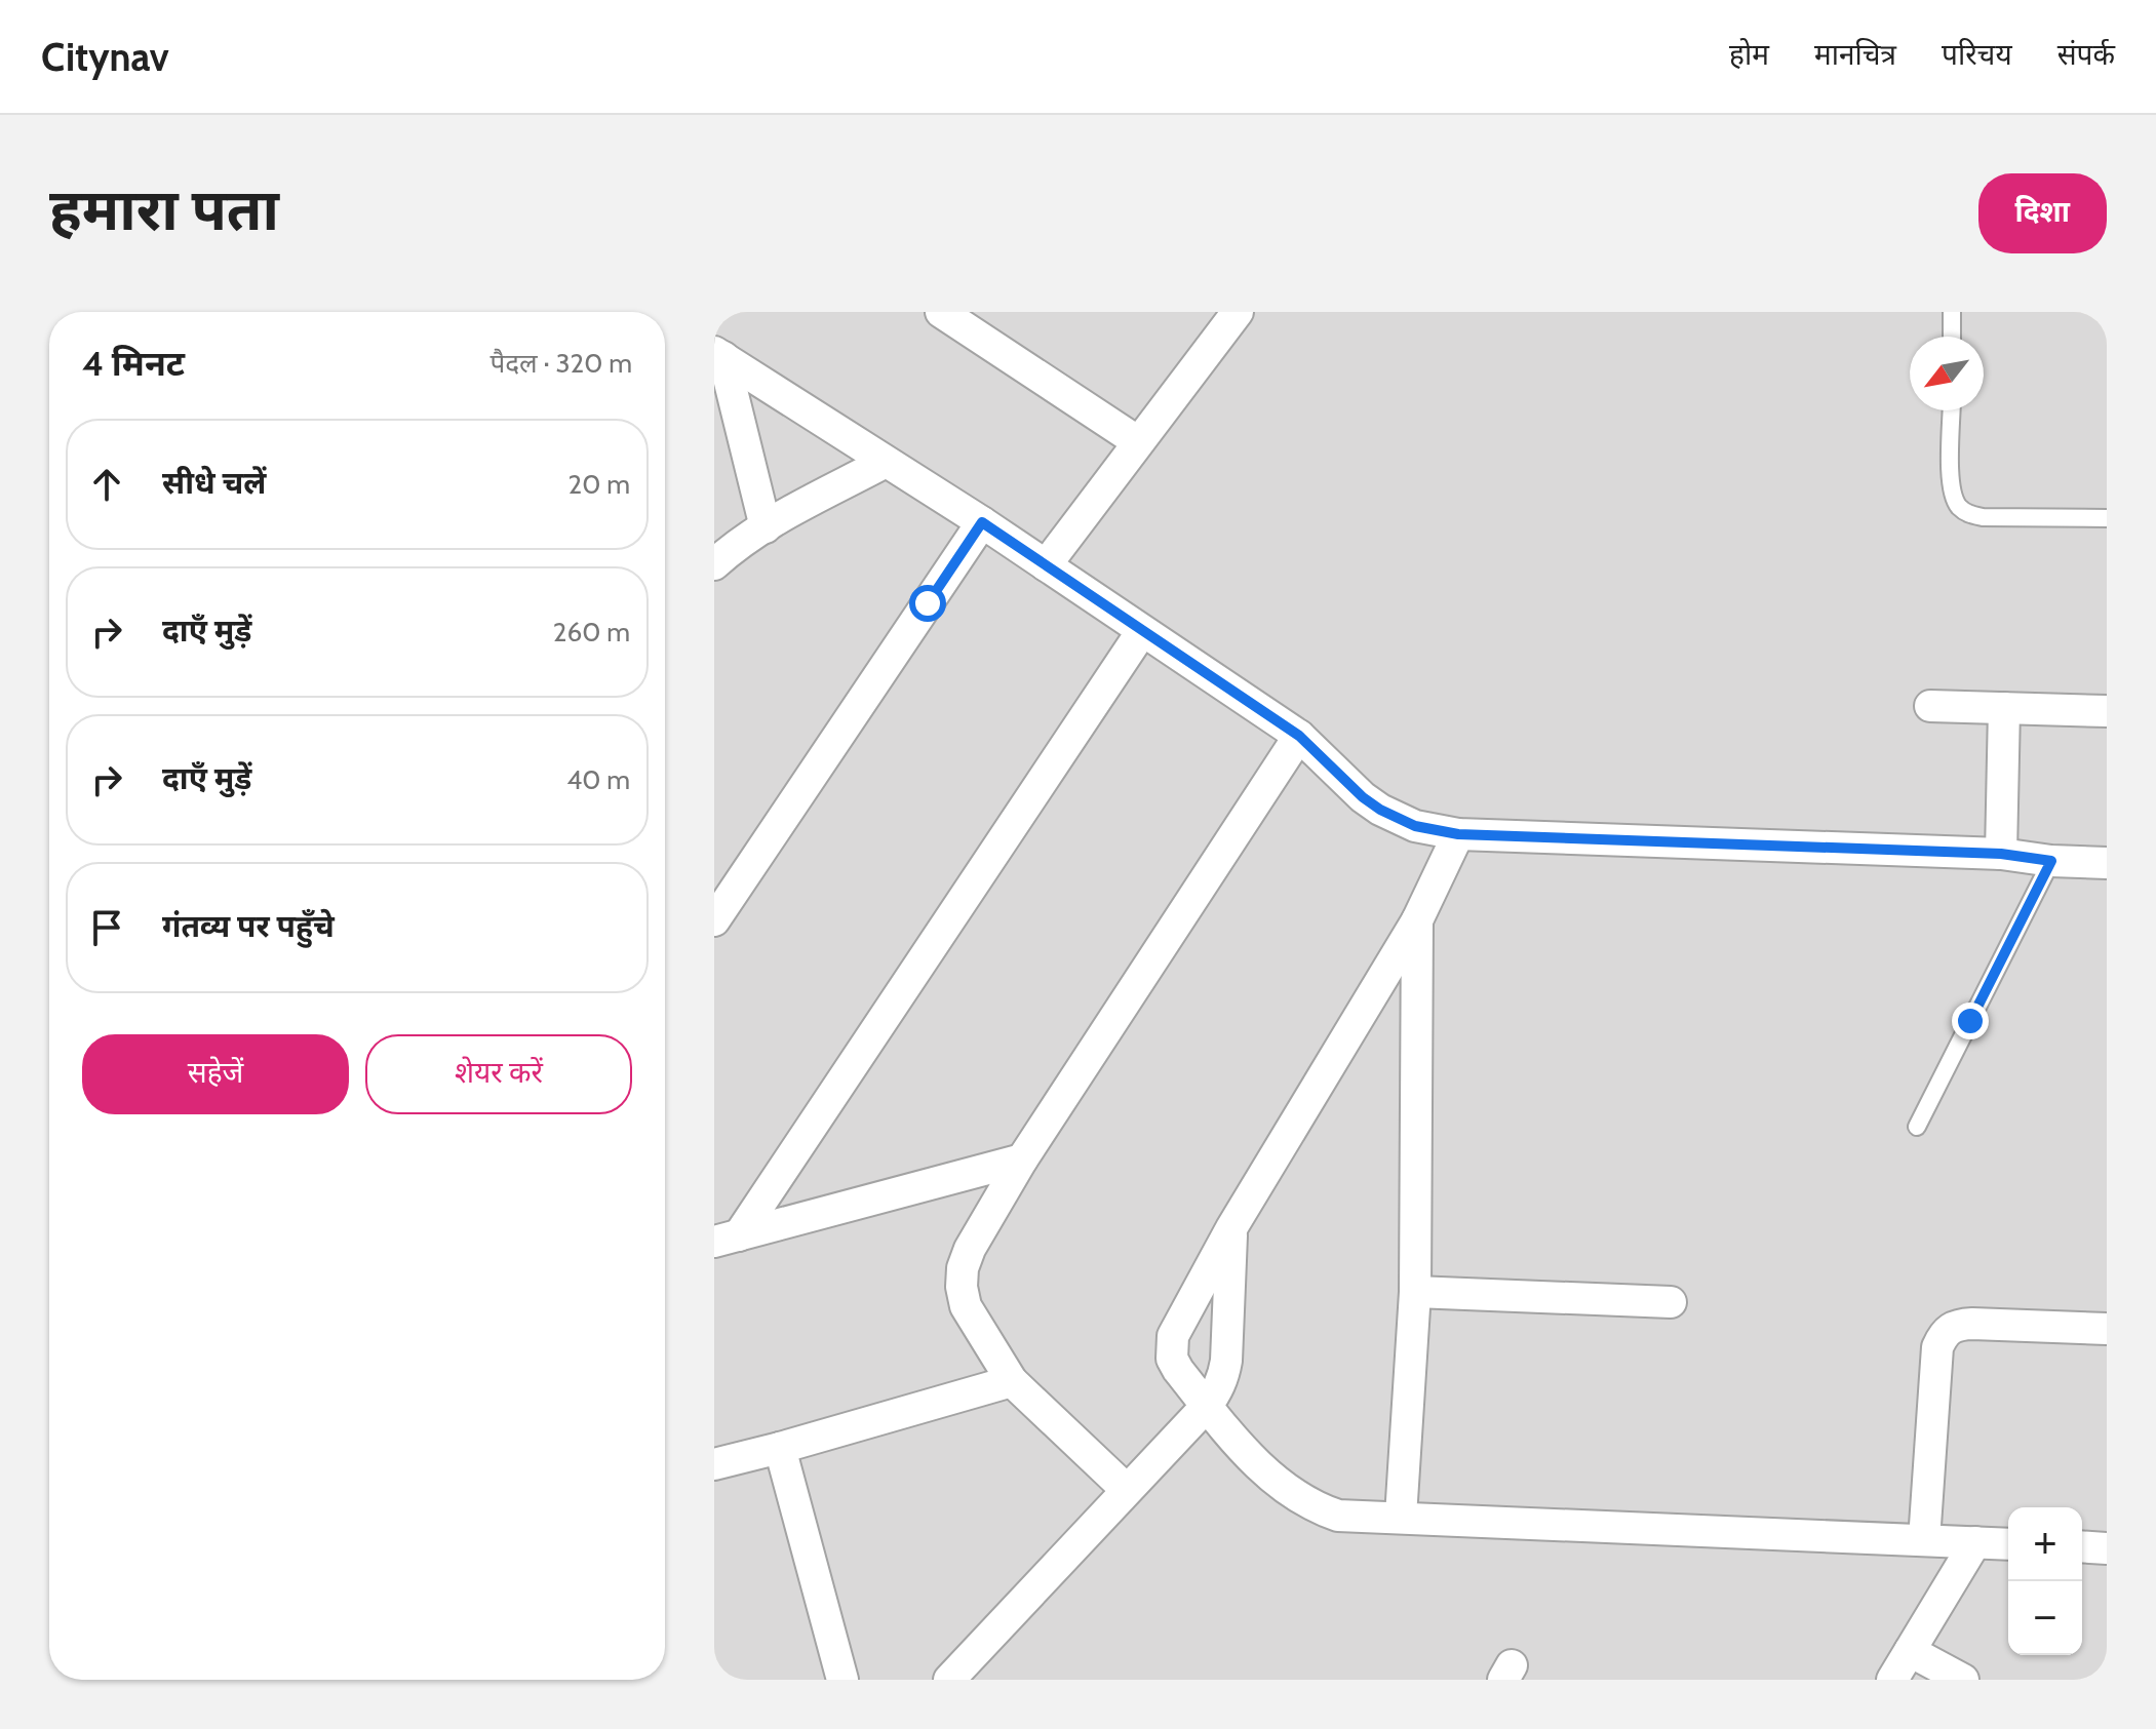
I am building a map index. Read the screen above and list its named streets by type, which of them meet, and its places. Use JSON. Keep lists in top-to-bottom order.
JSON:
{
  "north": "bottom left",
  "page": {
    "header": "Citynav",
    "nav": [
      "होम",
      "मानचित्र",
      "परिचय",
      "संपर्क"
    ],
    "buttons": [
      "दिशा",
      ["सहेजें", "शेयर करें"]
    ],
    "title": "हमारा पता",
    "heading": ["4 मिनट", "पैदल · 320 m"],
    "list": [
      ["सीधे चलें", "20 m"],
      ["दाएँ मुड़ें", "260 m"],
      ["दाएँ मुड़ें", "40 m"],
      "गंतव्य पर पहुँचे"
    ],
    "map_buttons": ["+", "−"]
  }
}
